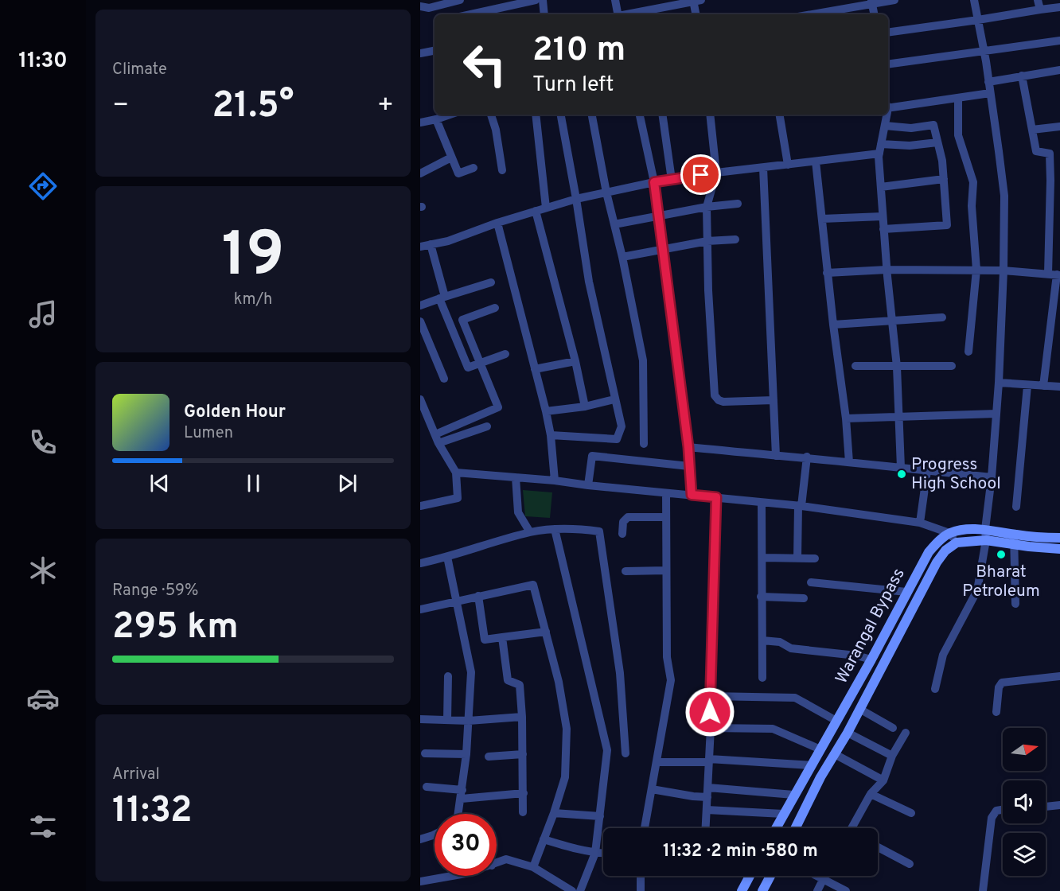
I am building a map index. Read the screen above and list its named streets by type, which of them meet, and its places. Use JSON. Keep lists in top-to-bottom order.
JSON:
{
  "streets": {
    "main road": ["Warangal Bypass"]
  },
  "places": ["Progress High School", "Bharat Petroleum"],
  "north": "right",
  "page": {
    "tabs": "11:30",
    "tile": [
      "Climate",
      ["19", "km/h"],
      ["Range · 59%", "295 km"],
      ["Arrival", "11:32"]
    ],
    "turn": ["210 m", "Turn left"],
    "heat": ["−", "21.5°", "+"],
    "song": ["Golden Hour", "Lumen"],
    "limit": "30",
    "trip": "11:32 · 2 min · 580 m"
  }
}
